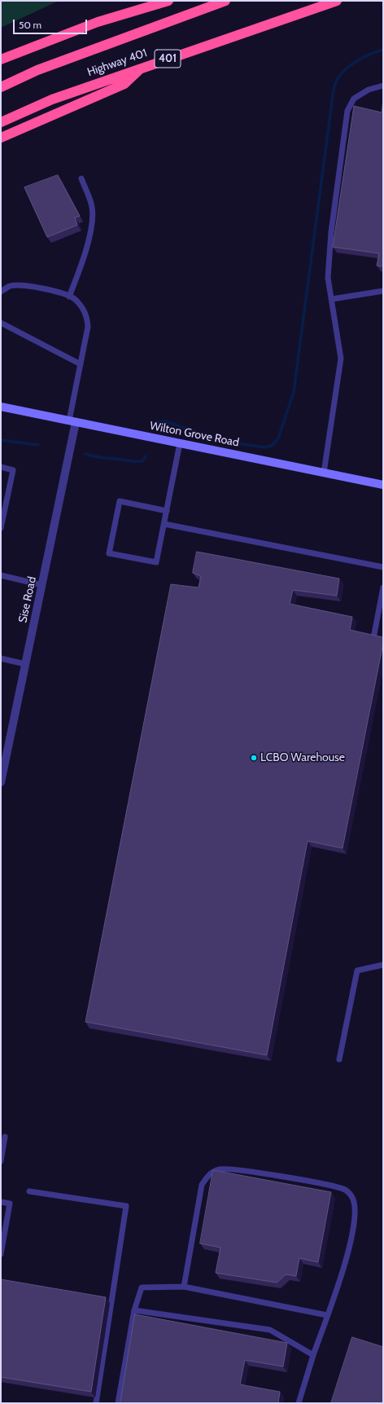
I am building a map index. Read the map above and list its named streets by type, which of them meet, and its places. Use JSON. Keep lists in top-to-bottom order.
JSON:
{
  "streets": {
    "highway": ["401", "Highway 401"],
    "main road": ["Wilton Grove Road"],
    "street": ["Sise Road"]
  },
  "crossings": [
    ["Wilton Grove Road", "Sise Road"]
  ],
  "places": ["LCBO Warehouse"],
  "scale_bar": "50 m"
}
